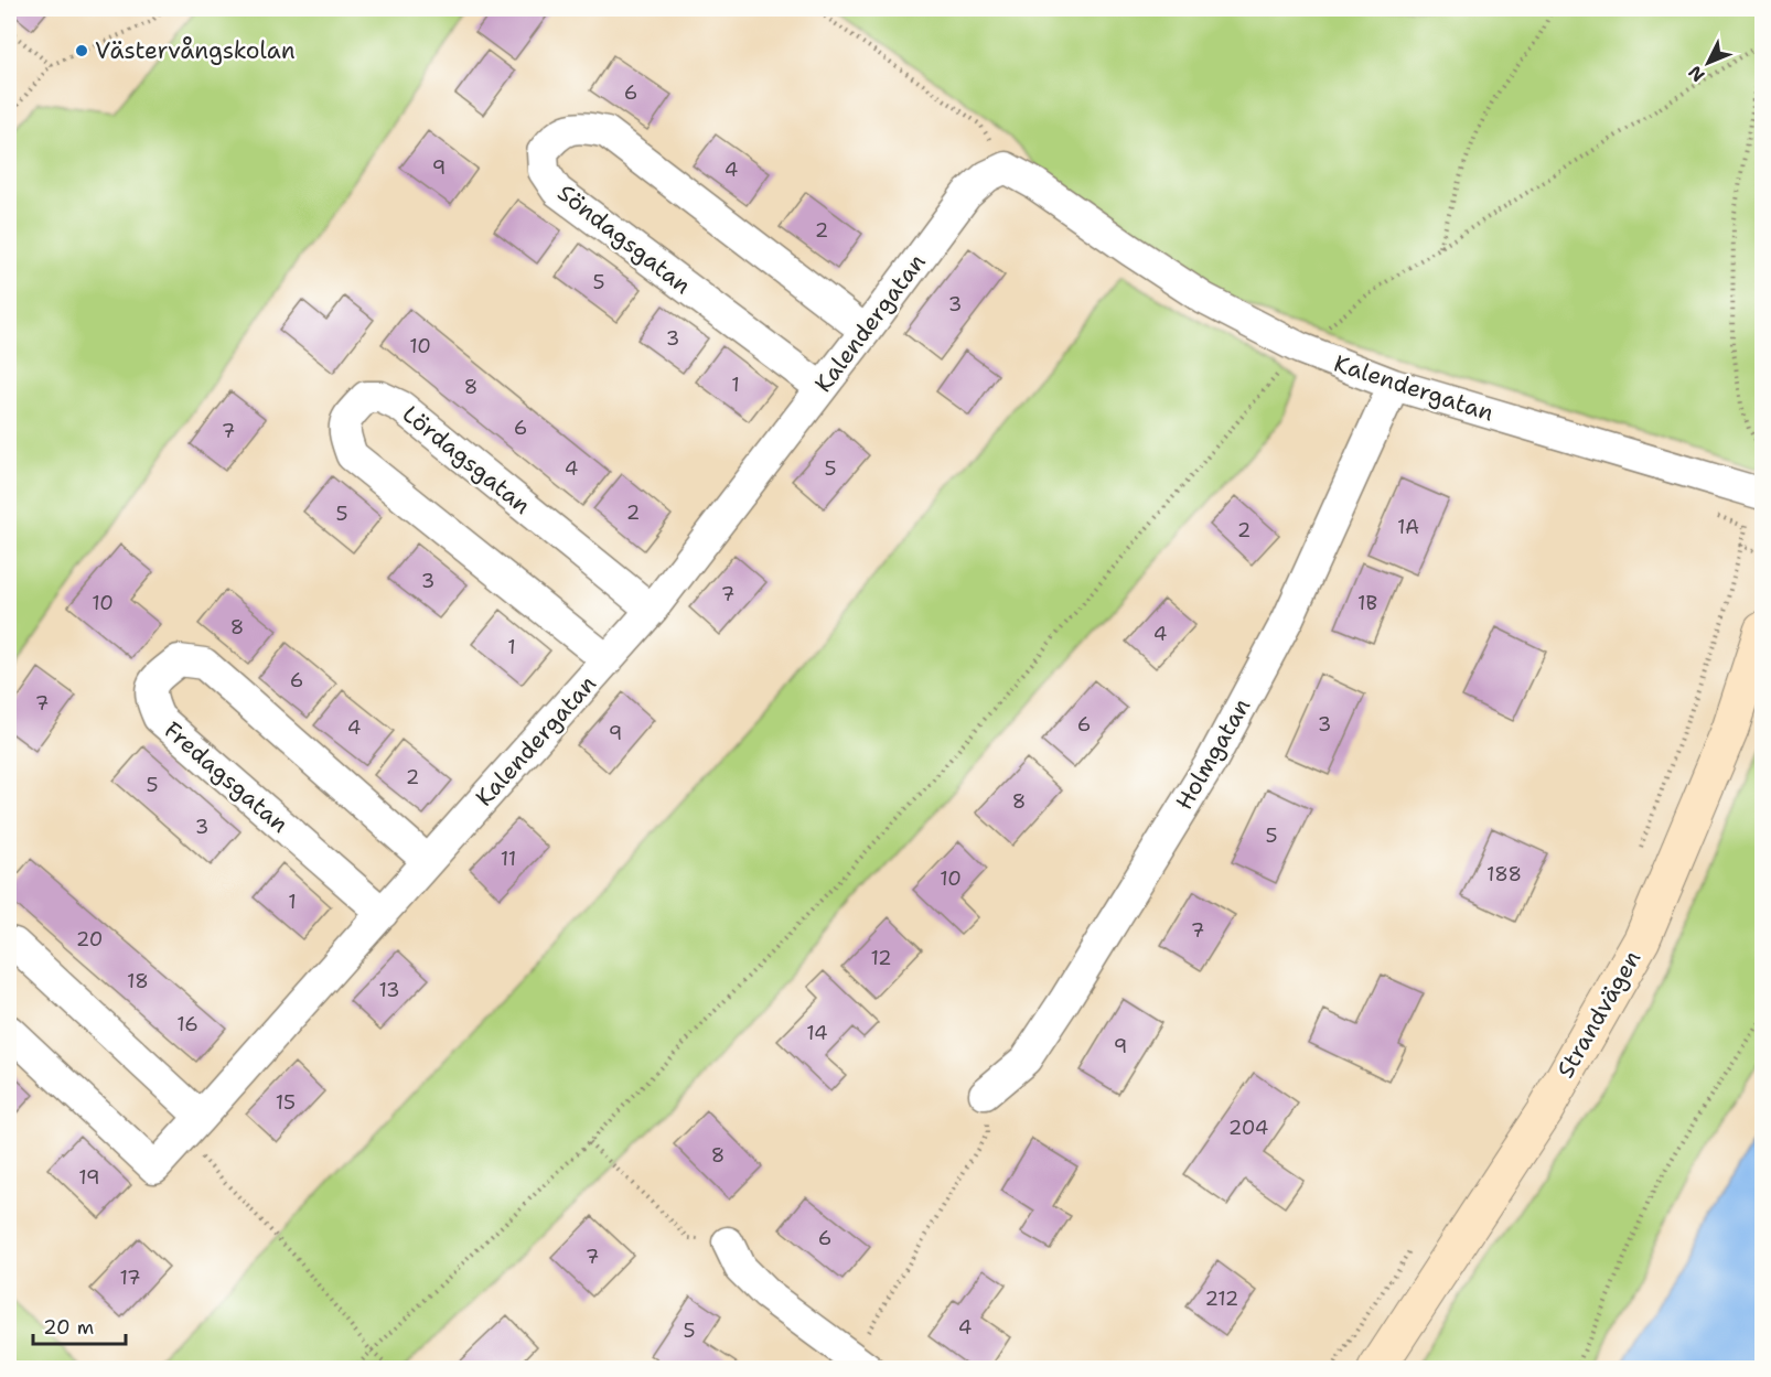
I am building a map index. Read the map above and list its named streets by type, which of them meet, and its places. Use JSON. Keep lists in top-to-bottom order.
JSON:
{
  "streets": {
    "street": [
      "Söndagsgatan",
      "Kalendergatan",
      "Lördagsgatan",
      "Holmgatan",
      "Fredagsgatan",
      "Strandvägen"
    ]
  },
  "crossings": [
    ["Söndagsgatan", "Kalendergatan"],
    ["Kalendergatan", "Lördagsgatan"],
    ["Kalendergatan", "Holmgatan"],
    ["Kalendergatan", "Fredagsgatan"]
  ],
  "places": ["Västervångskolan"],
  "house_numbers": [
    "6",
    "9",
    "4",
    "2",
    "5",
    "3",
    "3",
    "10",
    "1",
    "8",
    "6",
    "7",
    "4",
    "5",
    "2",
    "5",
    "1A",
    "2",
    "3",
    "7",
    "10",
    "1B",
    "8",
    "4",
    "1",
    "6",
    "7",
    "6",
    "3",
    "4",
    "9",
    "2",
    "5",
    "8",
    "3",
    "5",
    "11",
    "188",
    "10",
    "1",
    "7",
    "20",
    "12",
    "18",
    "13",
    "16",
    "14",
    "9",
    "15",
    "204",
    "8",
    "19",
    "6",
    "7",
    "17",
    "212",
    "4",
    "5"
  ],
  "scale_bar": "20 m",
  "north": "bottom left"
}
